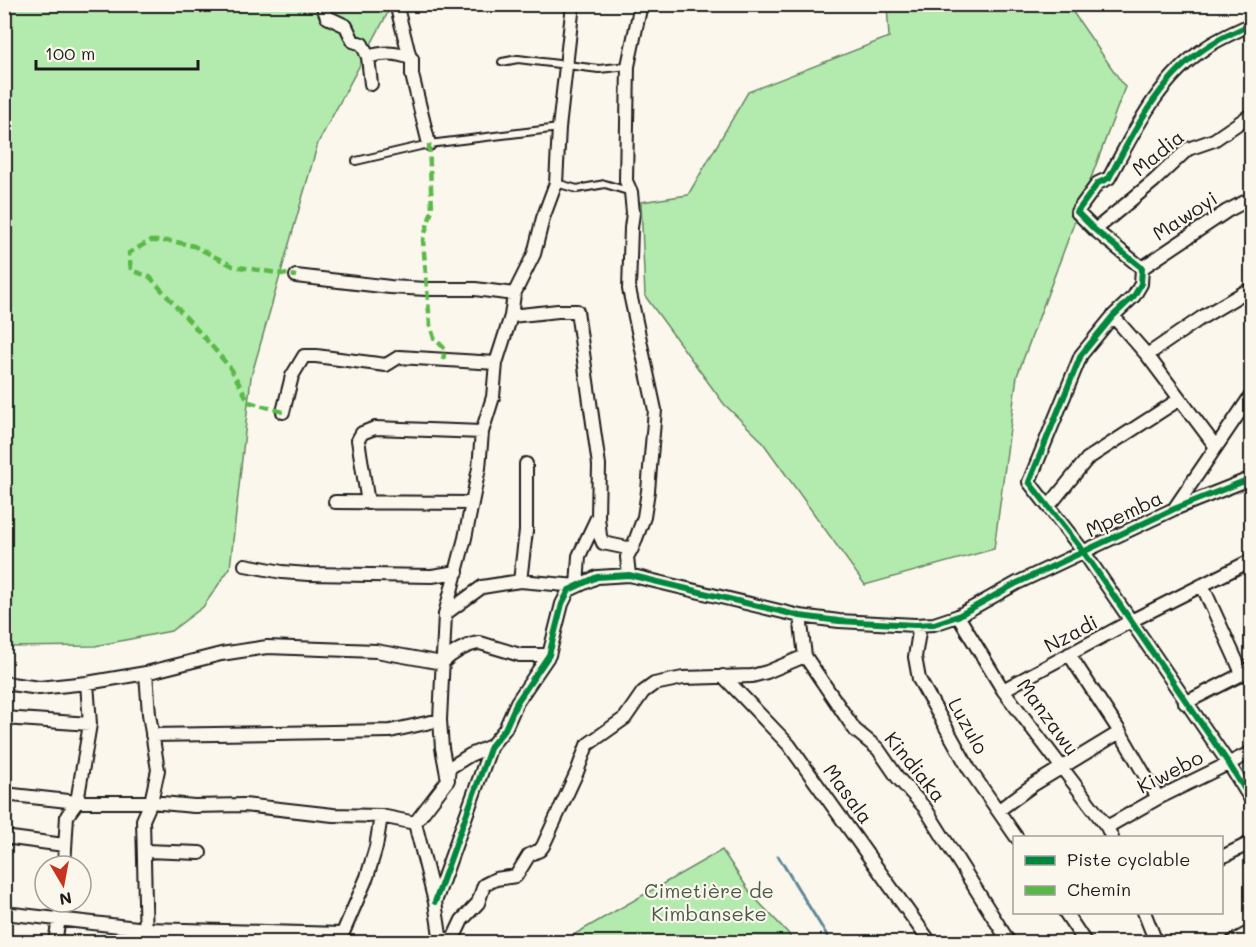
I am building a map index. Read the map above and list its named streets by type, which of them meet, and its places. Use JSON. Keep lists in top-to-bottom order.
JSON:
{
  "streets": {
    "street": [
      "Madia",
      "Mawoyi",
      "Mpemba",
      "Nzadi",
      "Manzawu",
      "Luzulo",
      "Kindiaka",
      "Kiwebo",
      "Masala"
    ]
  },
  "crossings": [
    ["Mpemba", "Manzawu"],
    ["Mpemba", "Luzulo"],
    ["Mpemba", "Kindiaka"],
    ["Nzadi", "Manzawu"],
    ["Manzawu", "Kiwebo"]
  ],
  "parks": ["Cimetière de Kimbanseke"],
  "legend": ["Piste cyclable", "Chemin"],
  "scale_bar": "100 m",
  "north": "bottom"
}
